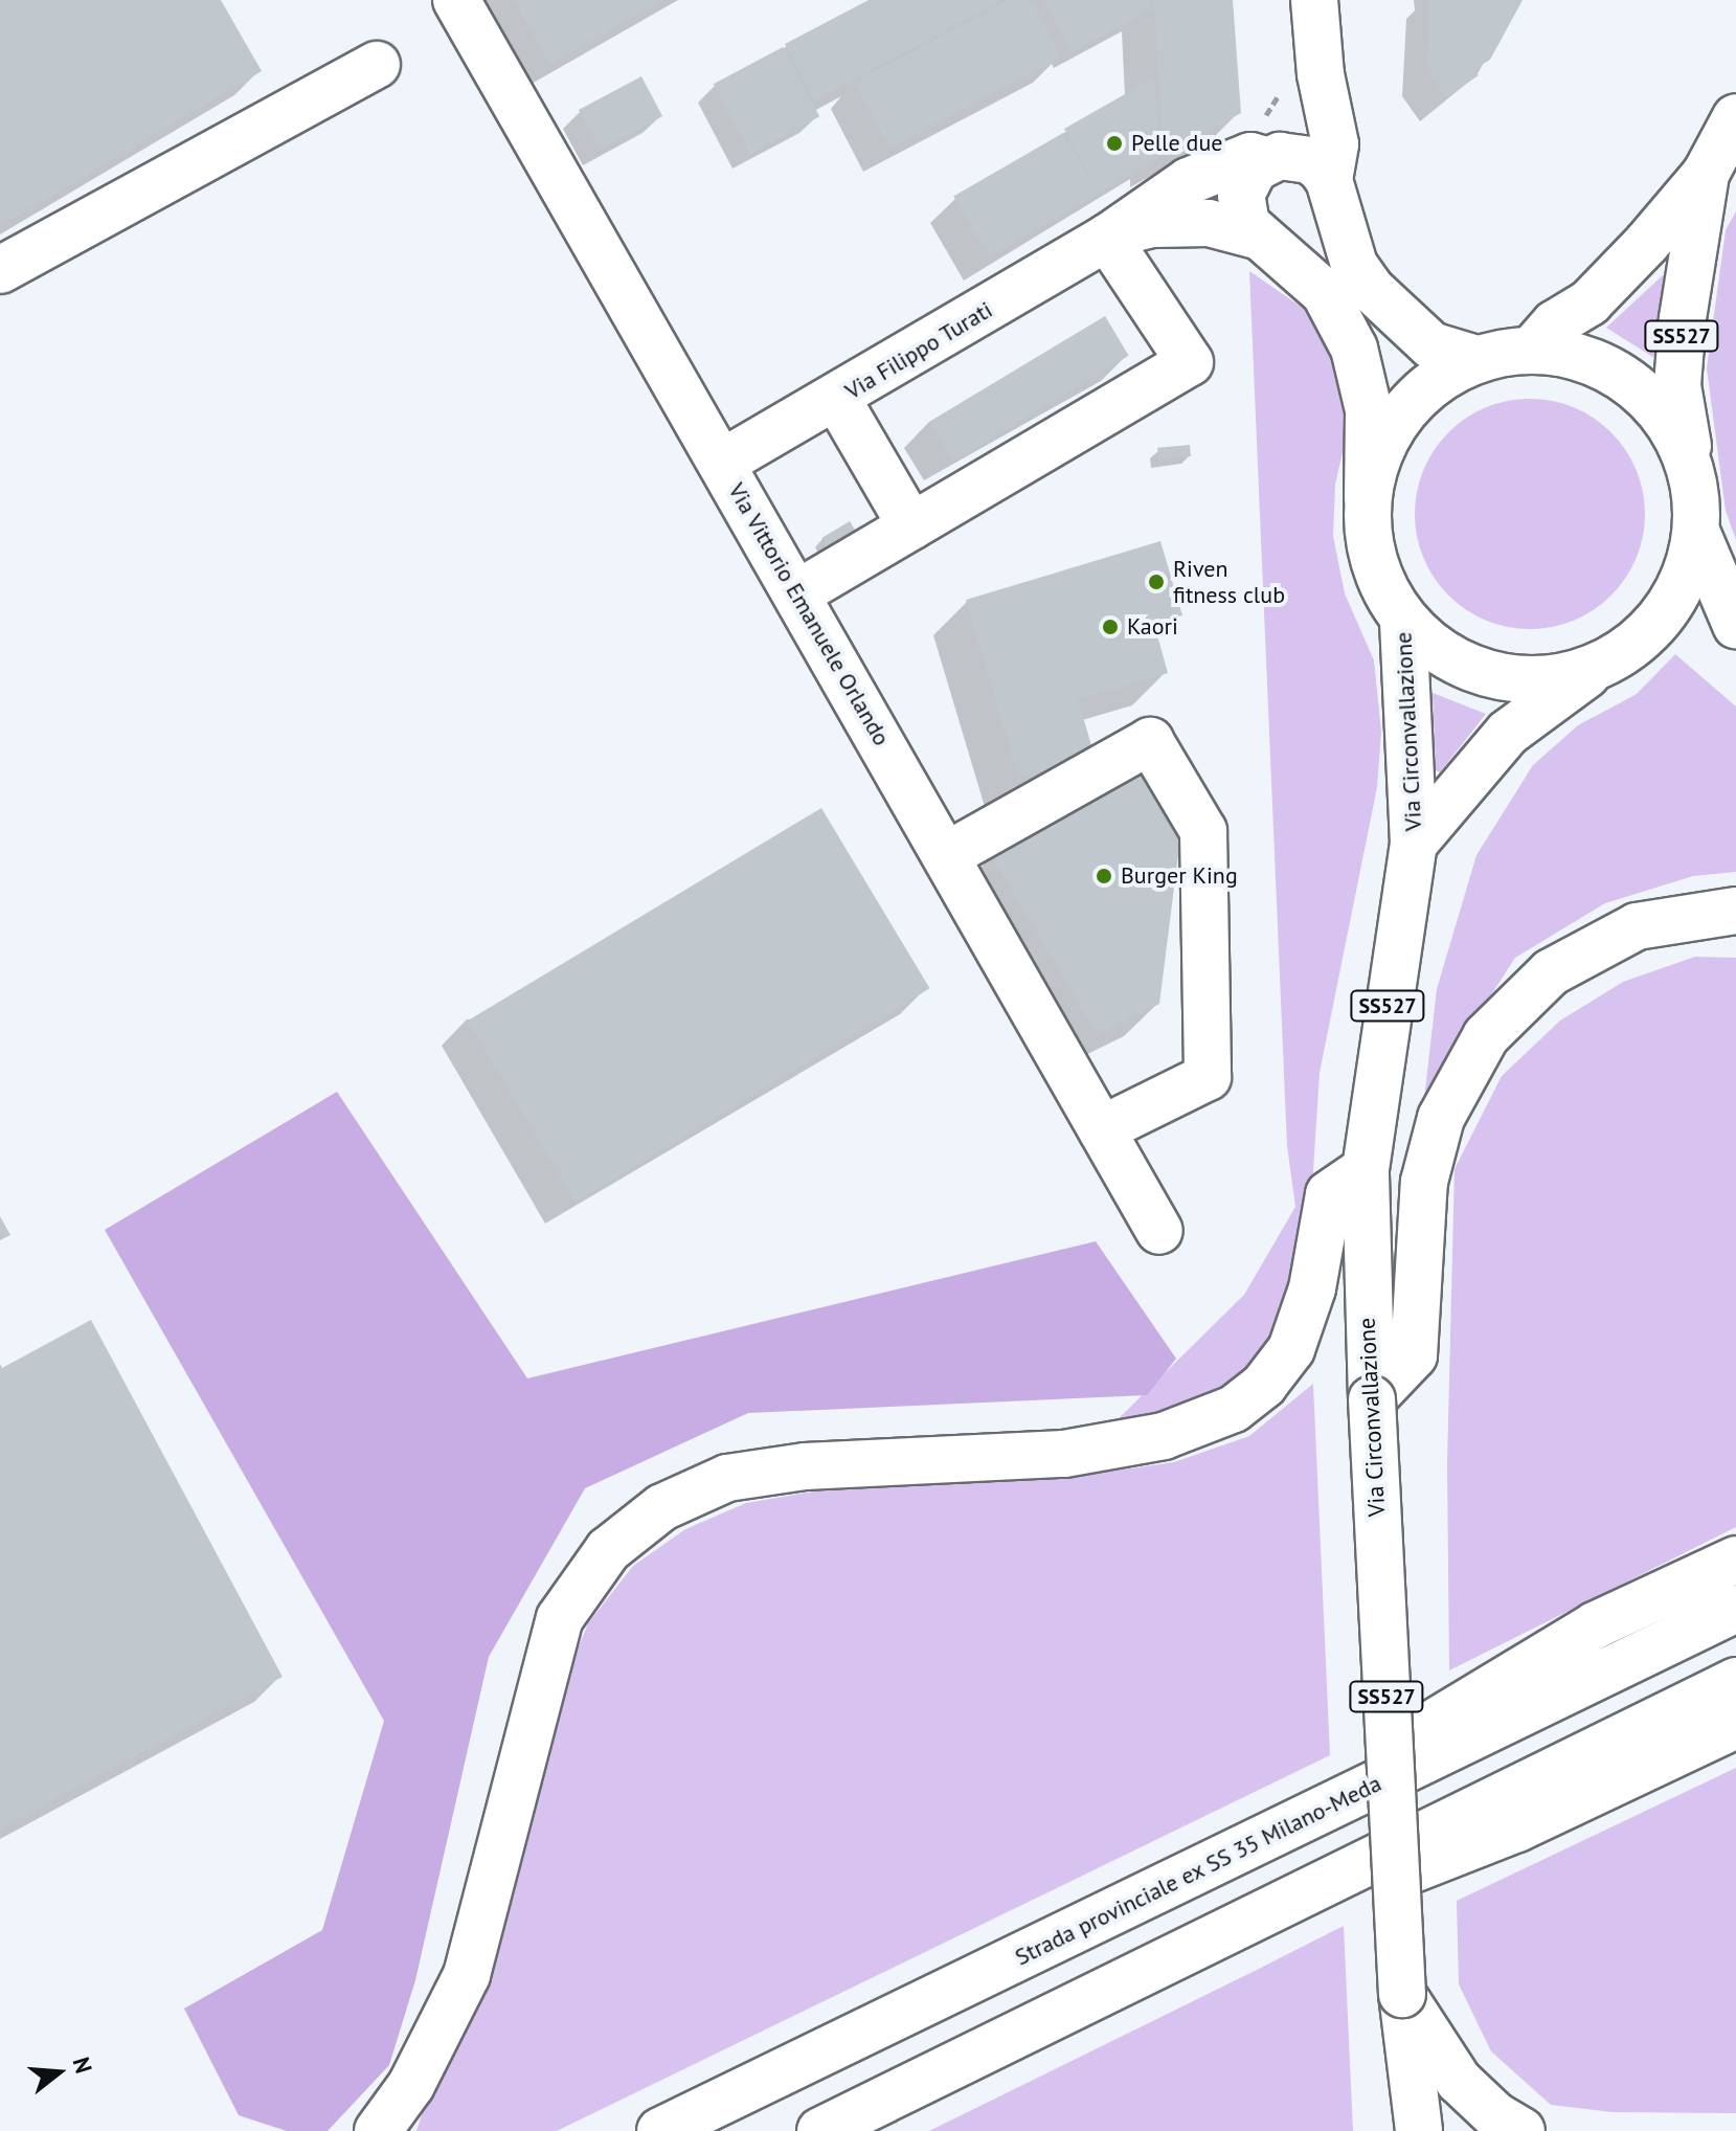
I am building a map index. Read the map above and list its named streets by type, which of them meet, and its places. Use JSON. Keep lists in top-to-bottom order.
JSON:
{
  "streets": {
    "main road": [
      "SS527",
      "Via Filippo Turati",
      "Via Vittorio Emanuele Orlando",
      "Via Circonvallazione",
      "Strada provinciale ex SS 35 Milano-Meda"
    ]
  },
  "crossings": [
    ["SS527", "Via Circonvallazione"],
    ["Via Filippo Turati", "Via Vittorio Emanuele Orlando"]
  ],
  "places": [
    "Pelle due",
    "Riven fitness club",
    "Kaori",
    "Burger King"
  ],
  "north": "right"
}
